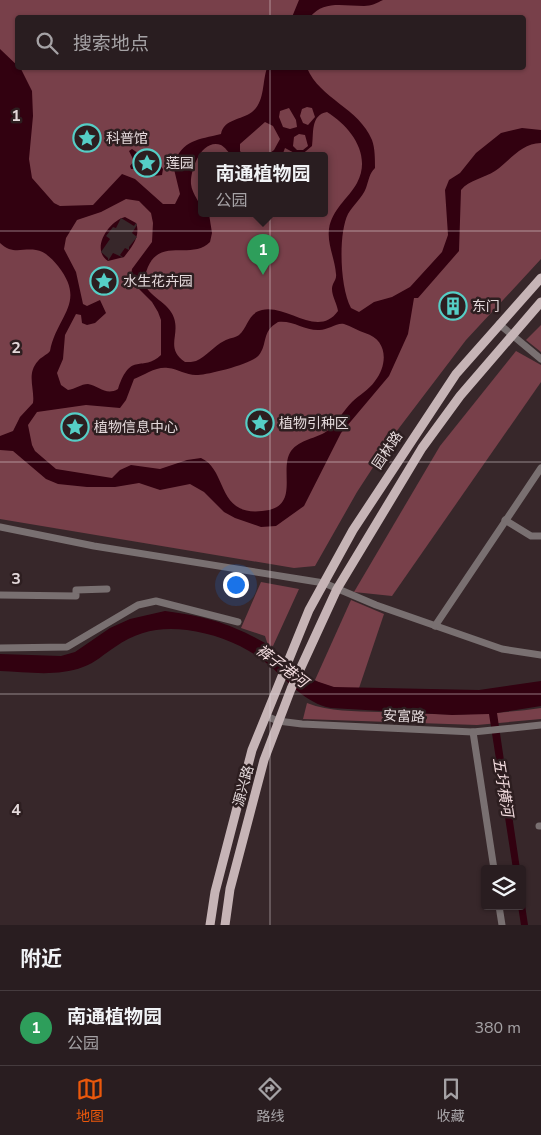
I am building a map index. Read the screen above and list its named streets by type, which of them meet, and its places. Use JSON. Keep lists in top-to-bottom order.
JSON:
{
  "streets": {
    "main road": ["园林路", "源兴路"],
    "street": ["安富路"]
  },
  "crossings": [
    ["园林路", "源兴路"],
    ["安富路", "源兴路"]
  ],
  "water": ["裤子港河", "五圩横河"],
  "places": {
    "place": [
      "科普馆",
      "莲园",
      "水生花卉园",
      "植物引种区",
      "植物信息中心"
    ],
    "building": ["东门"]
  },
  "page": {
    "search": "搜索地点",
    "popup": ["南通植物园", "公园"],
    "pins": "1",
    "heading": "附近",
    "list": [
      {
        "mark": "1",
        "name": "南通植物园",
        "note": "公园",
        "value": "380 m"
      }
    ],
    "nav": ["地图", "路线", "收藏"]
  },
  "grid": {
    "rows": [
      "1",
      "2",
      "3",
      "4"
    ]
  }
}
